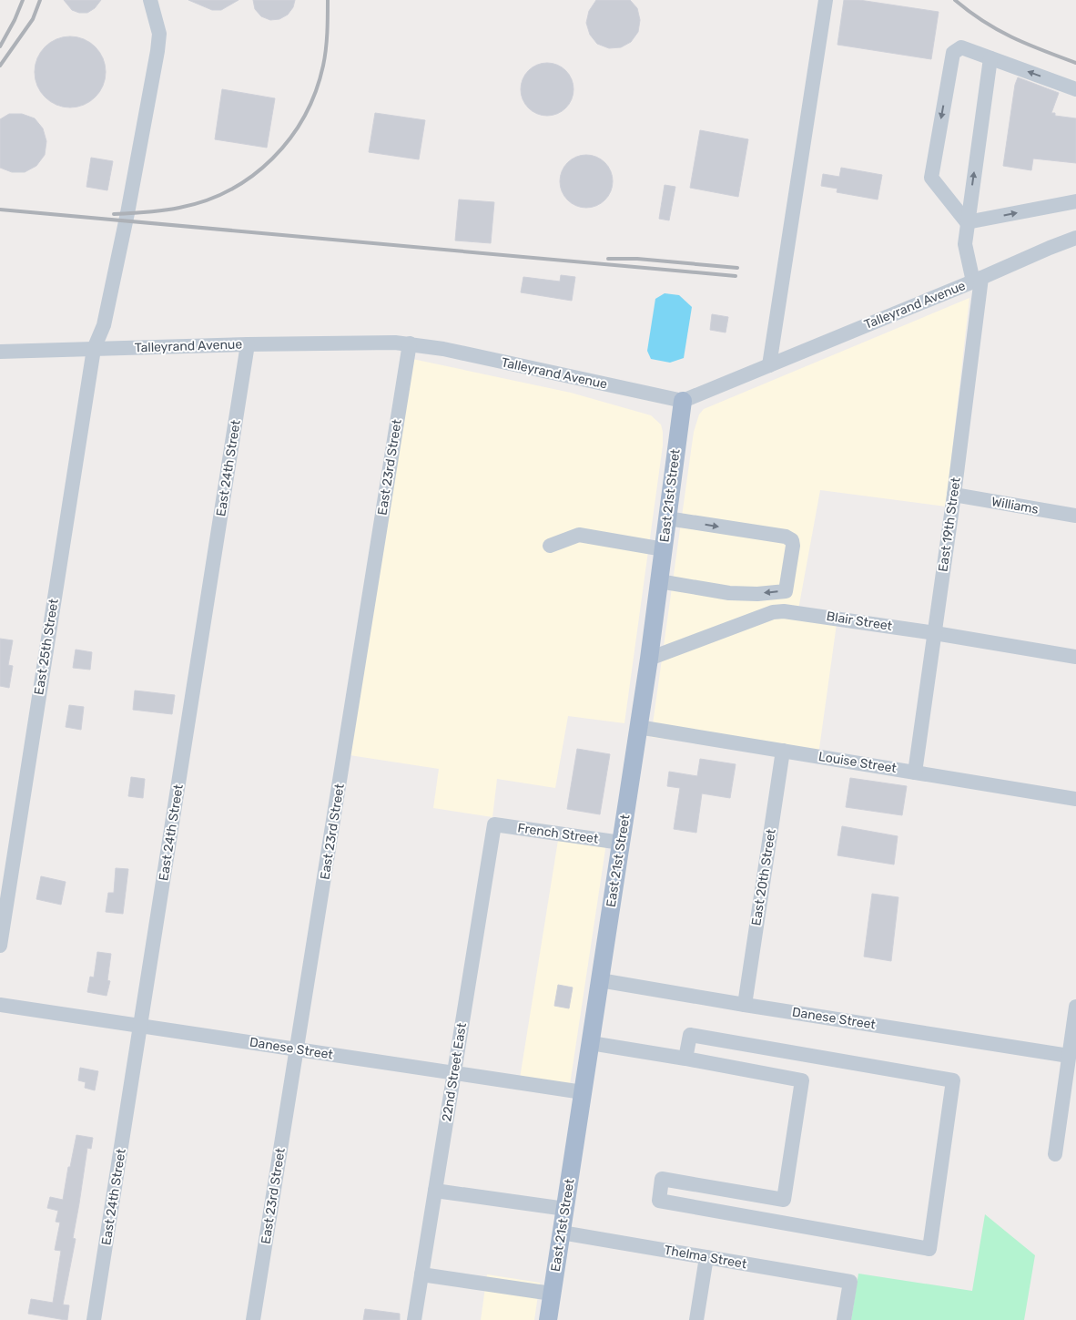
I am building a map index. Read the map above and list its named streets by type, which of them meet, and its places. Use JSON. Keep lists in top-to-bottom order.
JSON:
{
  "streets": {
    "main road": ["East 21st Street"],
    "street": [
      "Talleyrand Avenue",
      "East 23rd Street",
      "East 24th Street",
      "Williams",
      "East 19th Street",
      "Blair Street",
      "East 25th Street",
      "Louise Street",
      "French Street",
      "East 20th Street",
      "Danese Street",
      "22nd Street East",
      "Thelma Street"
    ]
  },
  "crossings": [
    ["Talleyrand Avenue", "East 23rd Street"],
    ["Talleyrand Avenue", "East 24th Street"],
    ["Talleyrand Avenue", "East 21st Street"],
    ["Talleyrand Avenue", "East 19th Street"],
    ["Talleyrand Avenue", "East 25th Street"],
    ["East 23rd Street", "Danese Street"],
    ["East 24th Street", "Danese Street"],
    ["East 21st Street", "Blair Street"],
    ["East 21st Street", "Louise Street"],
    ["East 21st Street", "French Street"],
    ["East 21st Street", "Danese Street"],
    ["East 21st Street", "Thelma Street"],
    ["Williams", "East 19th Street"],
    ["East 19th Street", "Blair Street"],
    ["East 19th Street", "Louise Street"],
    ["Louise Street", "East 20th Street"],
    ["French Street", "22nd Street East"],
    ["East 20th Street", "Danese Street"],
    ["Danese Street", "22nd Street East"]
  ]
}
